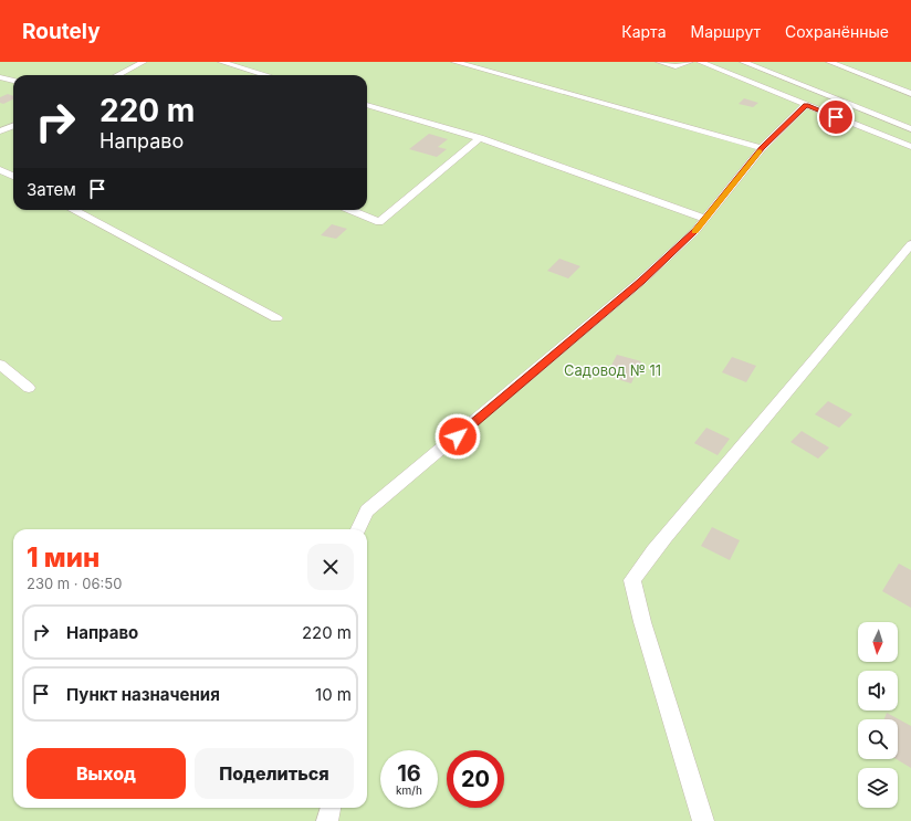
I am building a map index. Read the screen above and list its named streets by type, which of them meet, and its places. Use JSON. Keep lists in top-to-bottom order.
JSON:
{
  "parks": ["Садовод № 11"],
  "north": "bottom",
  "page": {
    "header": "Routely",
    "nav": ["Карта", "Маршрут", "Сохранённые"],
    "turn": ["220 m", "Направо"],
    "then": "Затем",
    "heading": ["1 мин", "230 m · 06:50"],
    "list": [
      {
        "name": "Направо",
        "value": "220 m"
      },
      {
        "name": "Пункт назначения",
        "value": "10 m"
      }
    ],
    "buttons": ["Выход", "Поделиться"],
    "speed": "16 km/h",
    "limit": "20"
  }
}
